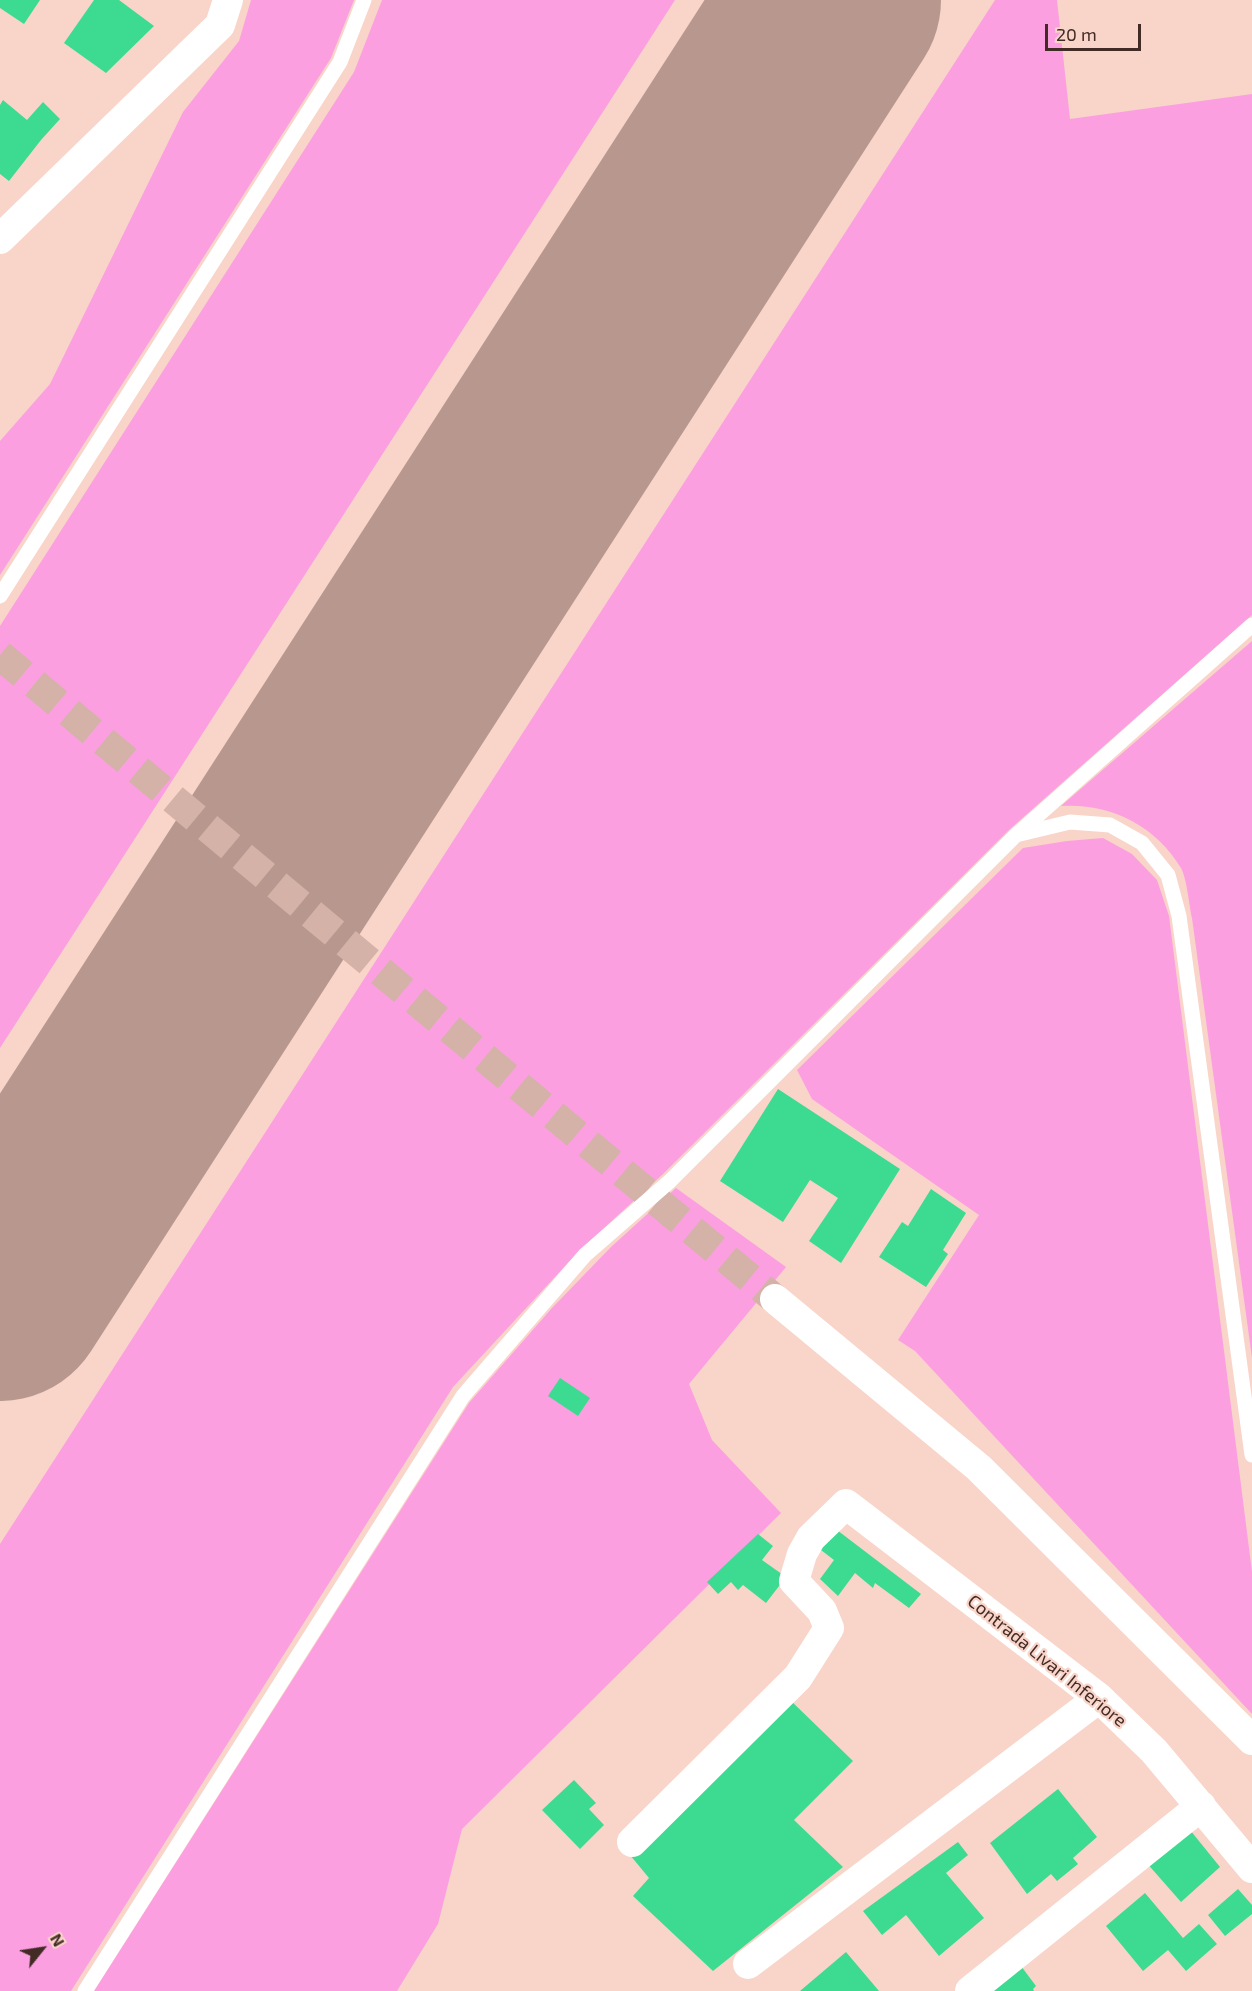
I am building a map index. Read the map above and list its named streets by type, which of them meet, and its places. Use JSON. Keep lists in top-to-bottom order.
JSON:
{
  "streets": {
    "street": ["Contrada Livari Inferiore"]
  },
  "scale_bar": "20 m",
  "north": "top right"
}
